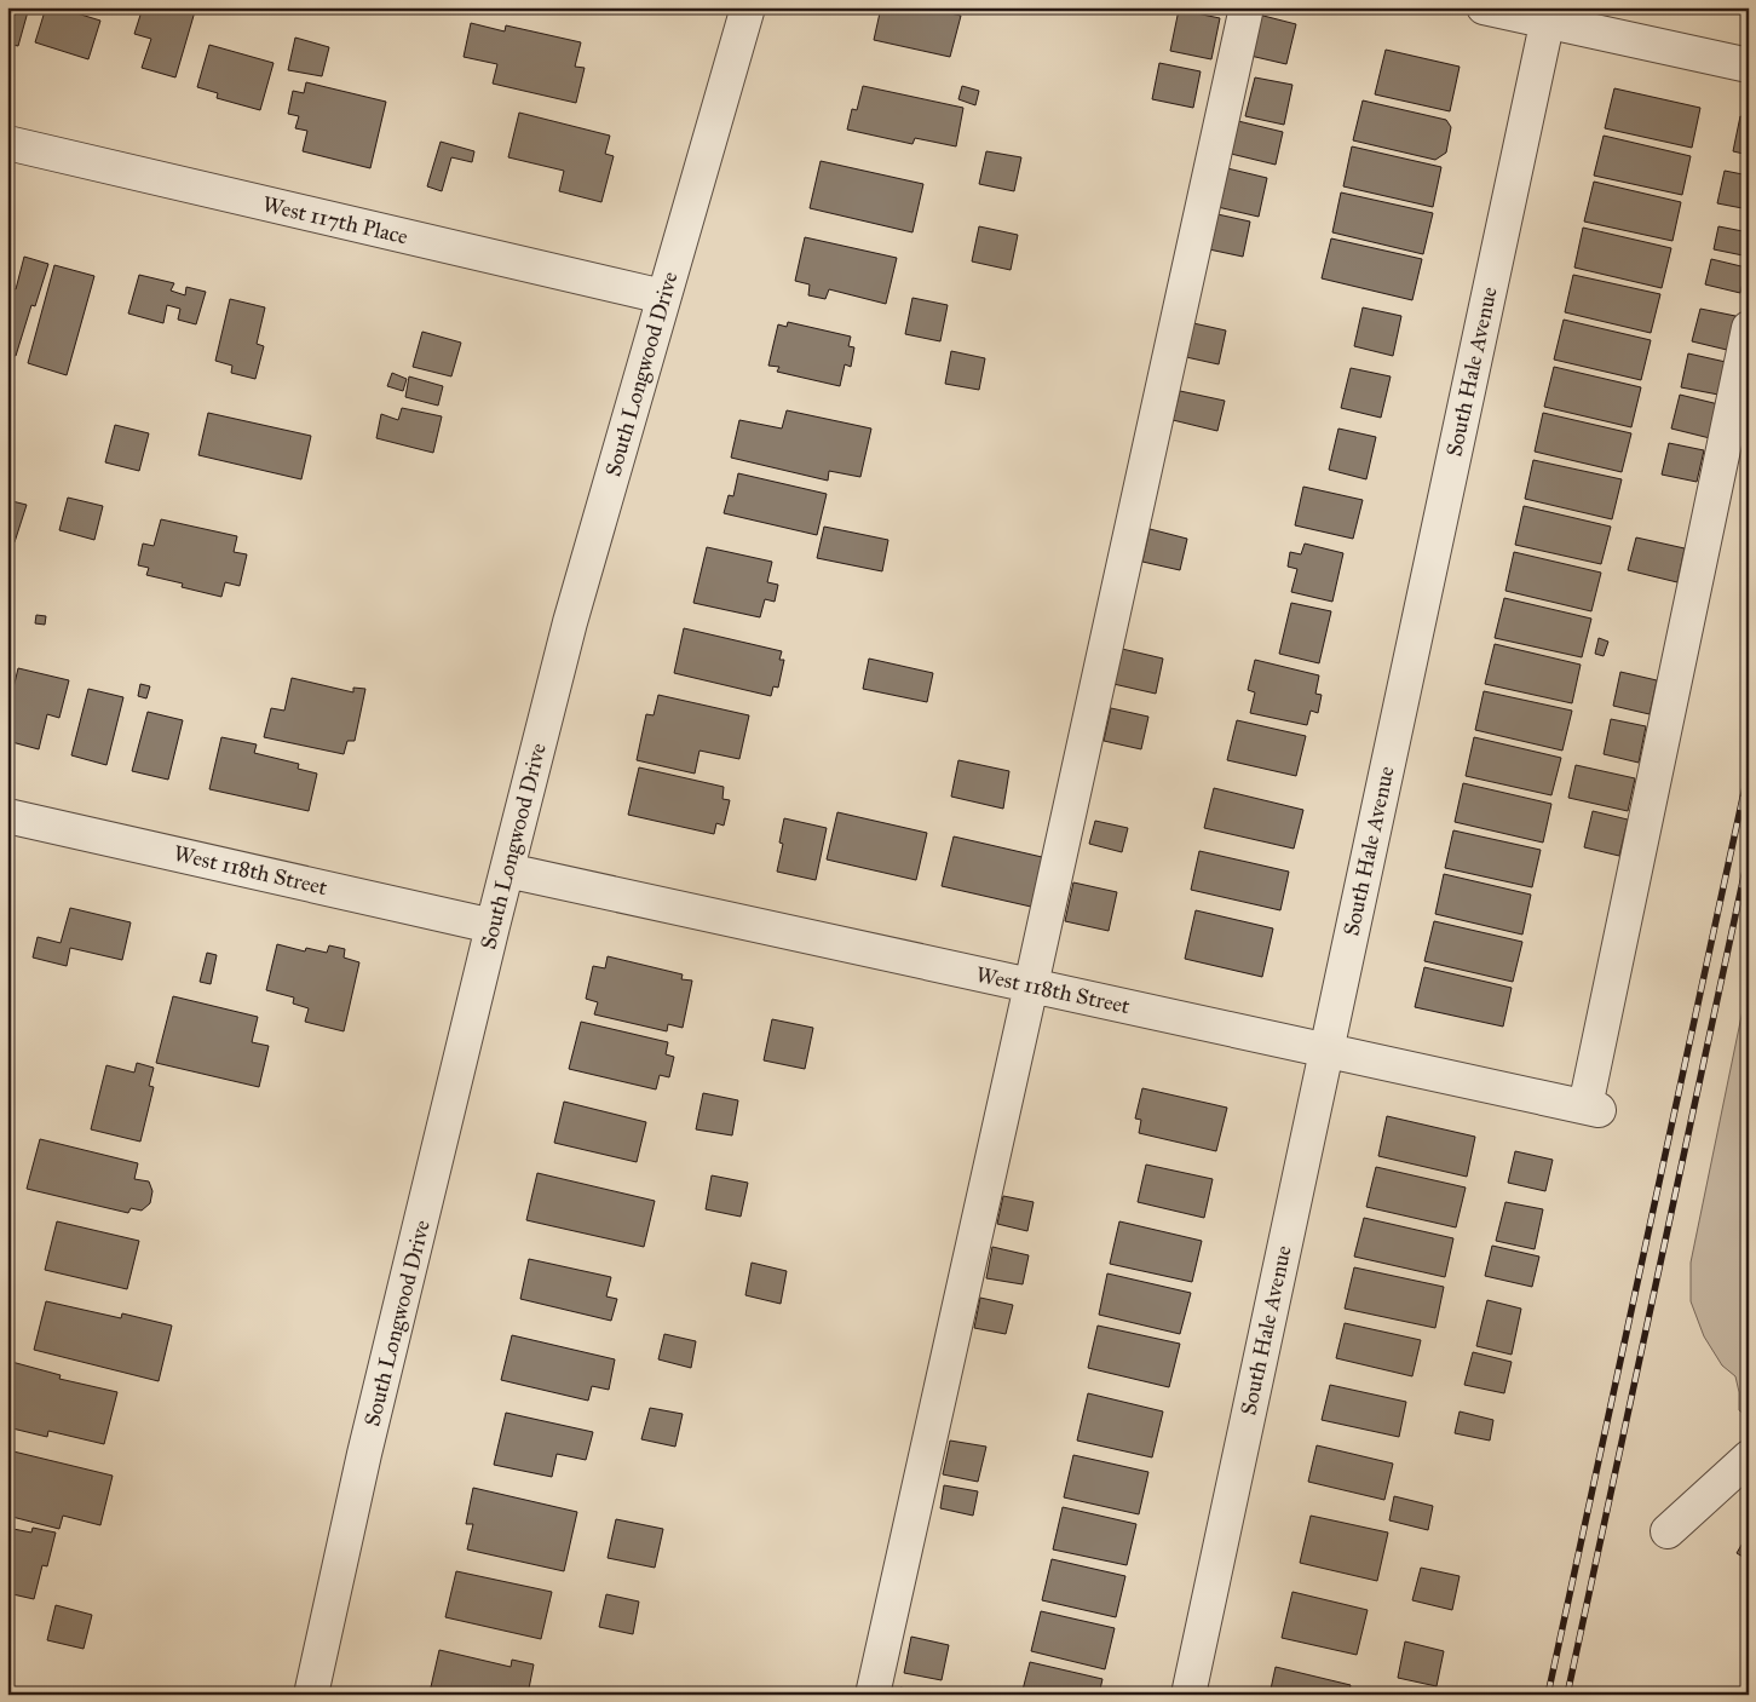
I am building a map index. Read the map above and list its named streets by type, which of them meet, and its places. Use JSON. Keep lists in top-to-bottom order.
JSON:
{
  "streets": {
    "street": [
      "West 117th Place",
      "South Hale Avenue",
      "South Longwood Drive",
      "West 118th Street"
    ]
  },
  "crossings": [
    ["West 117th Place", "South Longwood Drive"],
    ["South Hale Avenue", "West 118th Street"],
    ["South Longwood Drive", "West 118th Street"]
  ]
}
